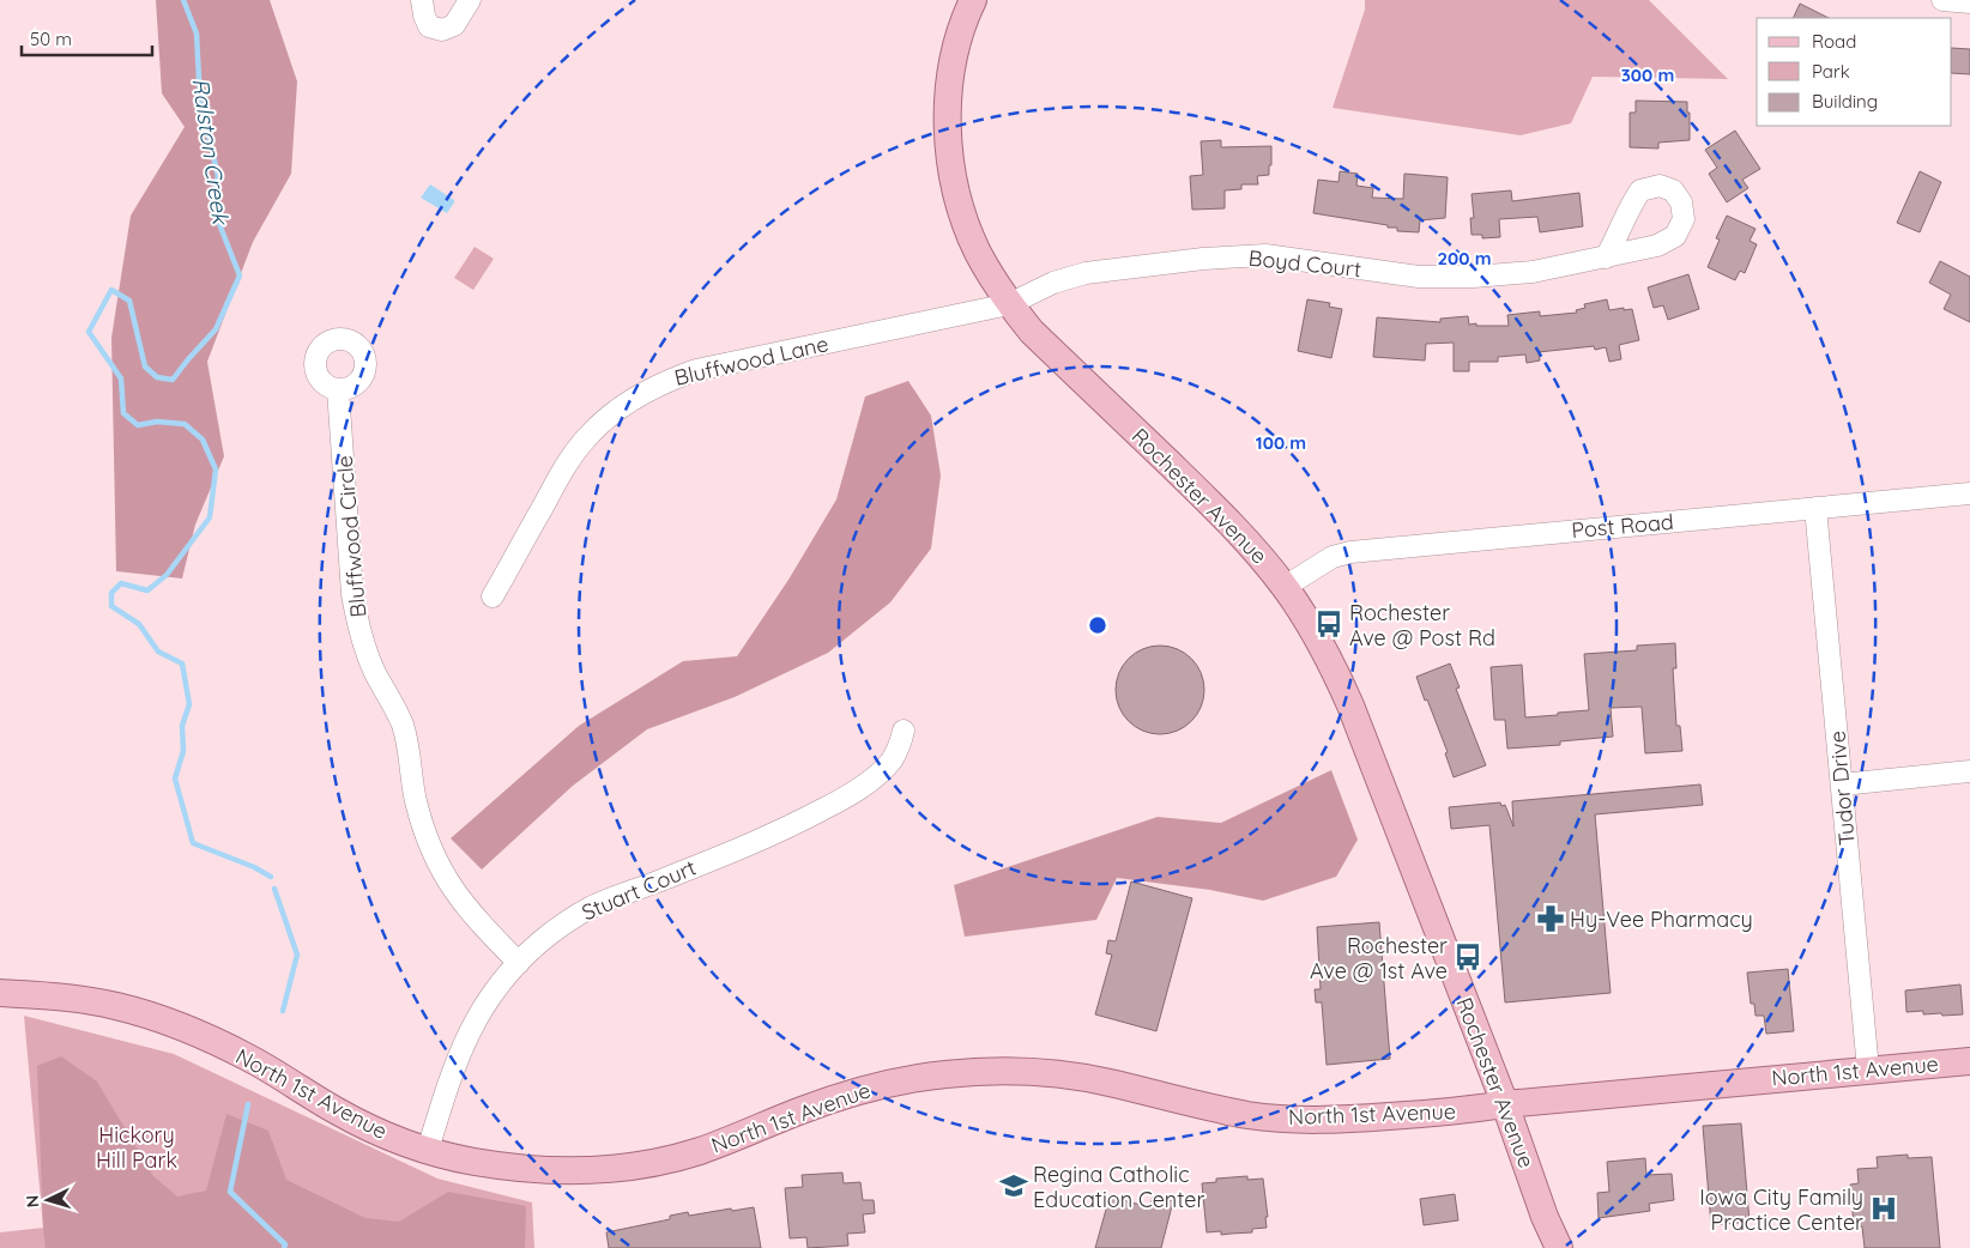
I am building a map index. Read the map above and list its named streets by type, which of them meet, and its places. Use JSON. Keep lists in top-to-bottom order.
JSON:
{
  "streets": {
    "main road": ["Rochester Avenue", "North 1st Avenue"],
    "street": [
      "Boyd Court",
      "Bluffwood Lane",
      "Post Road",
      "Bluffwood Circle",
      "Tudor Drive",
      "Stuart Court"
    ]
  },
  "crossings": [
    ["Boyd Court", "Bluffwood Lane"],
    ["Boyd Court", "Rochester Avenue"],
    ["Bluffwood Lane", "Rochester Avenue"],
    ["Rochester Avenue", "Post Road"],
    ["Rochester Avenue", "North 1st Avenue"],
    ["Post Road", "Tudor Drive"],
    ["Bluffwood Circle", "Stuart Court"],
    ["Tudor Drive", "North 1st Avenue"],
    ["Stuart Court", "North 1st Avenue"]
  ],
  "water": ["Ralston Creek"],
  "parks": ["Hickory Hill Park"],
  "places": {
    "bus stop": ["Rochester Ave @ Post Rd", "Rochester Ave @ 1st Ave"],
    "pharmacy": ["Hy-Vee Pharmacy"],
    "school or university": ["Regina Catholic Education Center"],
    "hospital": ["Iowa City Family Practice Center"]
  },
  "legend": ["Road", "Park", "Building"],
  "scale_bar": "50 m",
  "north": "left",
  "rings": ["300 m", "200 m", "100 m"]
}
